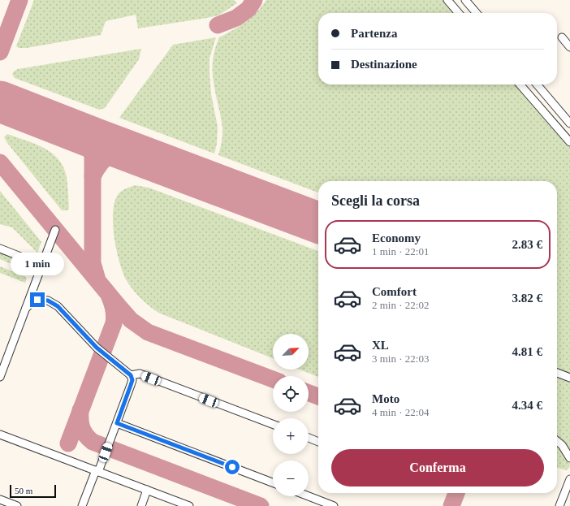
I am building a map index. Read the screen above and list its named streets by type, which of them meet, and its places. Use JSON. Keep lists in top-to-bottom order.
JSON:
{
  "scale_bar": "50 m",
  "north": "top right",
  "page": {
    "banner": ["Partenza", "Destinazione"],
    "heading": "Scegli la corsa",
    "list": [
      {
        "name": "Economy",
        "note": "1 min · 22:01",
        "value": "2.83 €"
      },
      {
        "name": "Comfort",
        "note": "2 min · 22:02",
        "value": "3.82 €"
      },
      {
        "name": "XL",
        "note": "3 min · 22:03",
        "value": "4.81 €"
      },
      {
        "name": "Moto",
        "note": "4 min · 22:04",
        "value": "4.34 €"
      }
    ],
    "bubble": "1 min",
    "map_buttons": ["+", "−"],
    "buttons": "Conferma",
    "scale": "50 m"
  }
}
